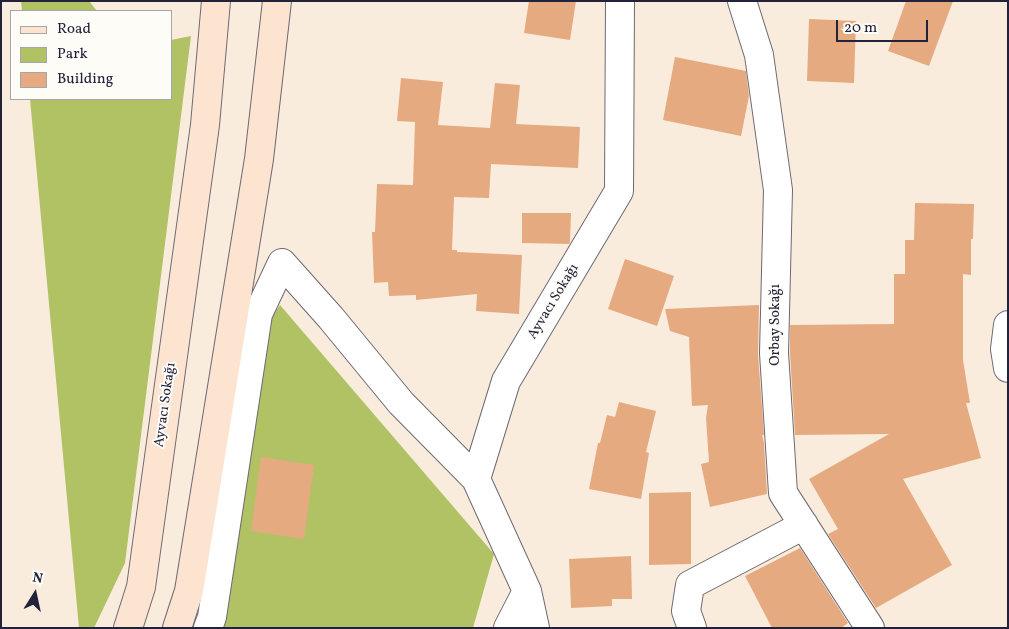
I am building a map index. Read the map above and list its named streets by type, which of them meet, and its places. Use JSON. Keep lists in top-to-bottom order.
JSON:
{
  "streets": {
    "main road": ["Ayvacı Sokağı"],
    "street": ["Orbay Sokağı"]
  },
  "legend": ["Road", "Park", "Building"],
  "scale_bar": "20 m",
  "north": "top"
}
